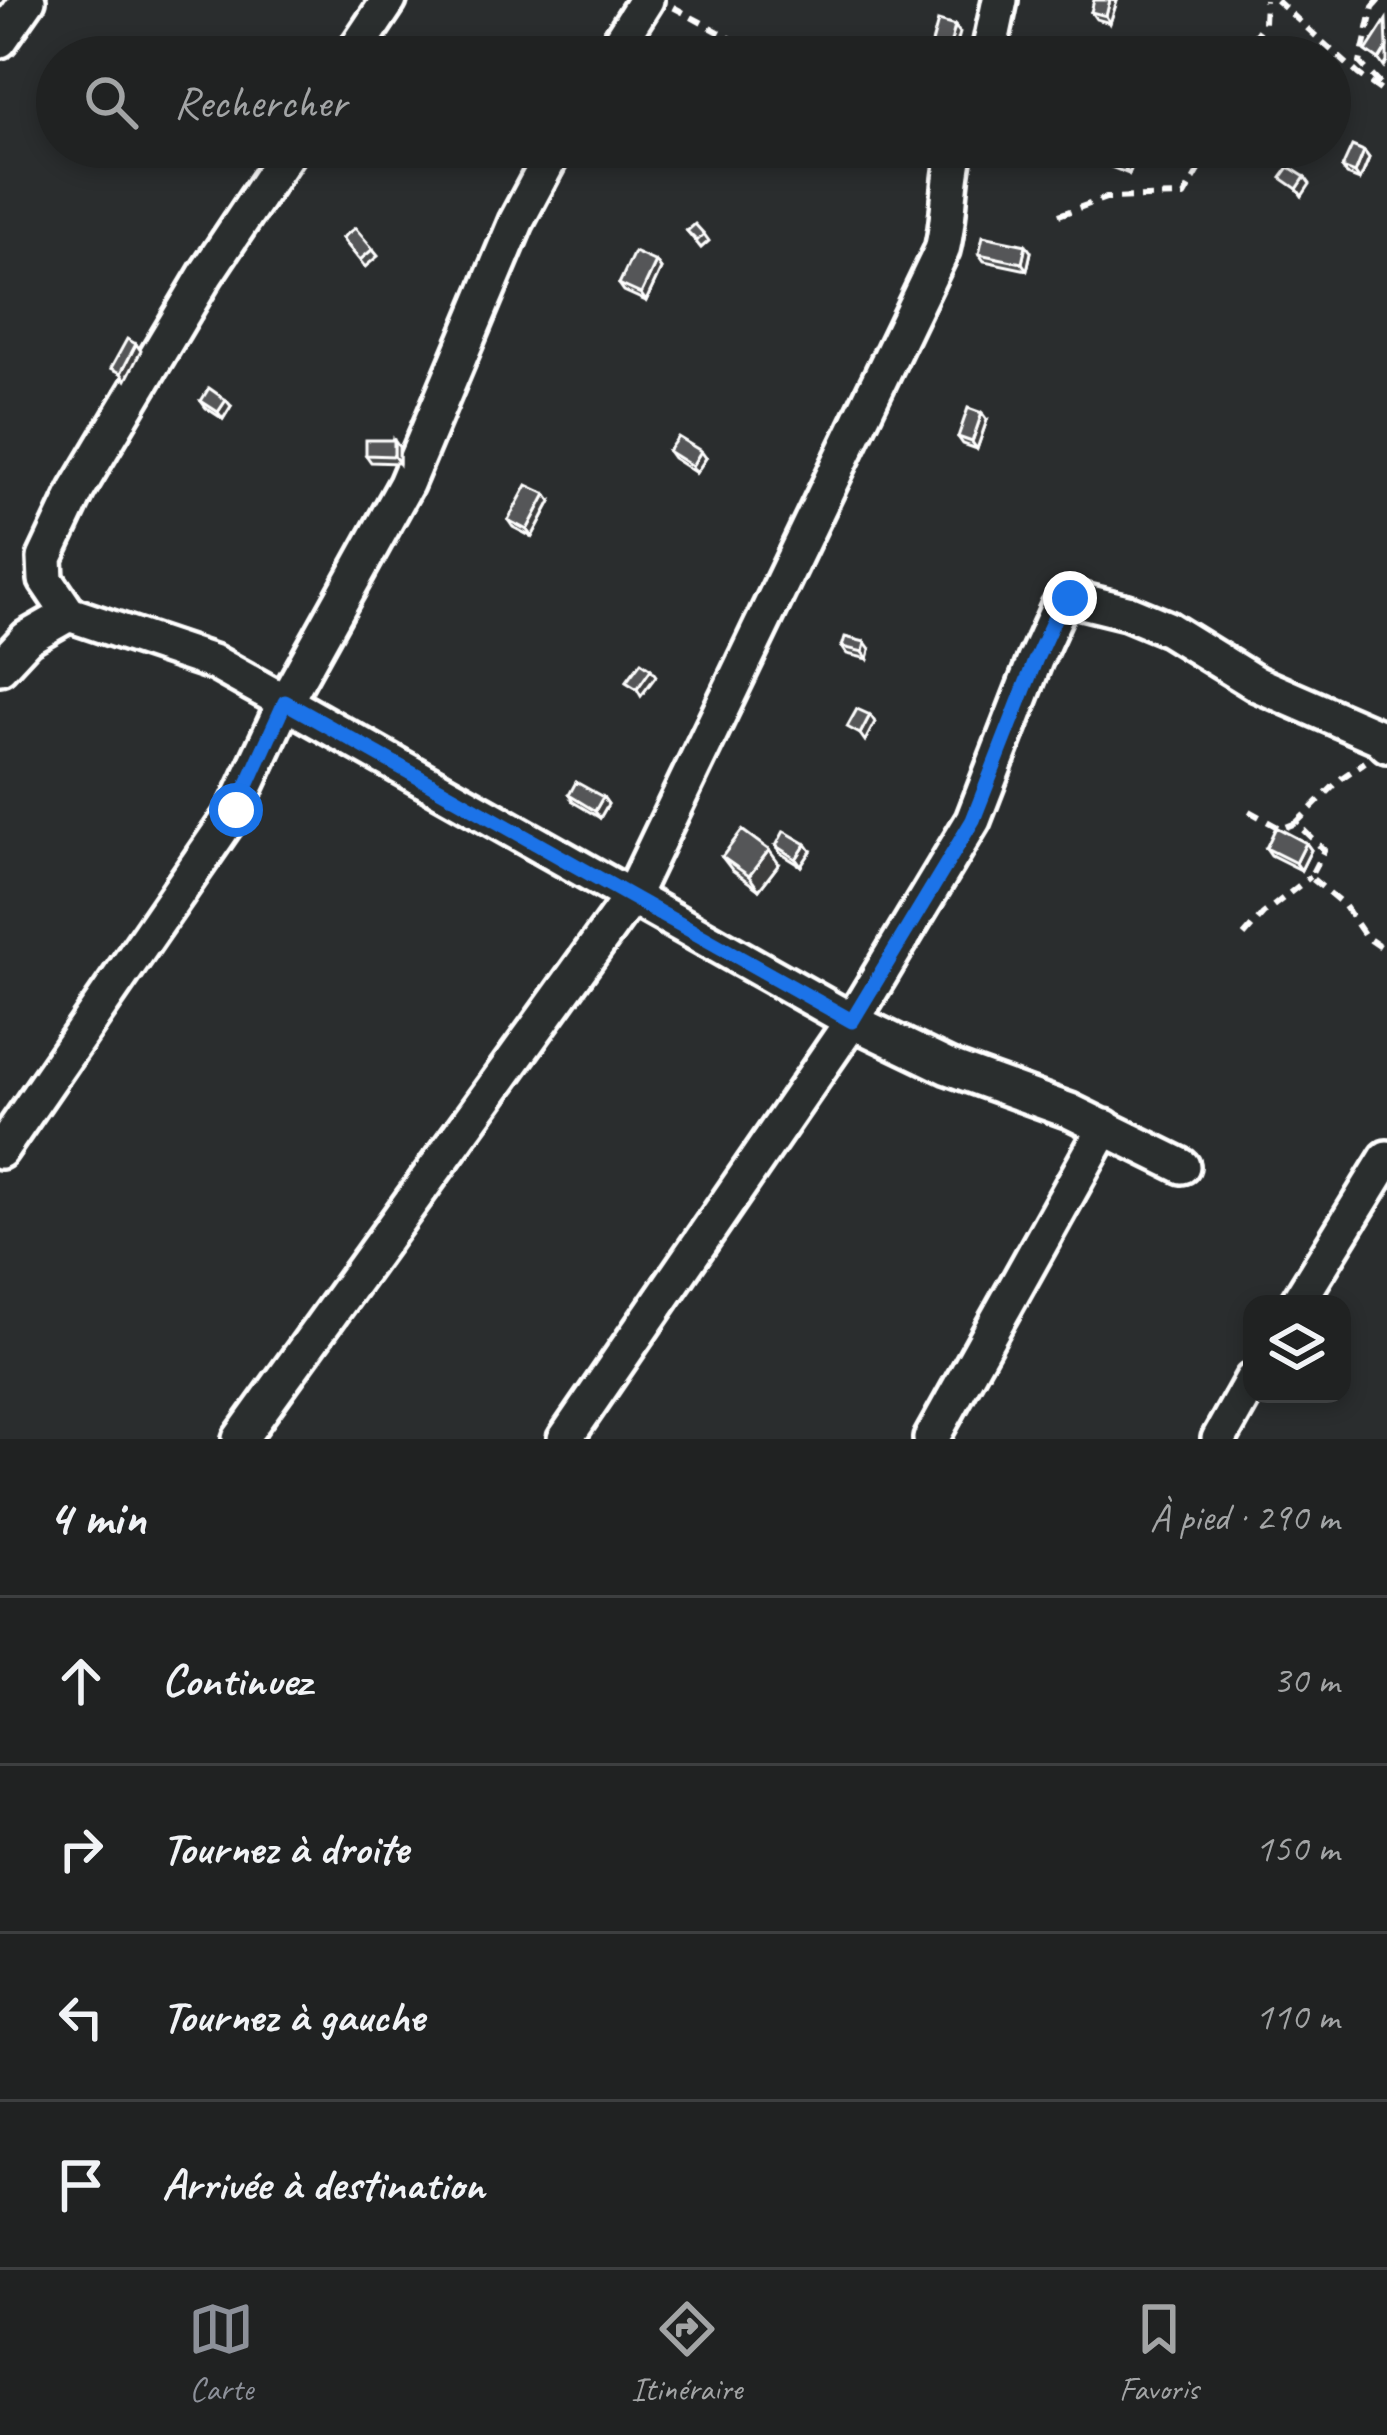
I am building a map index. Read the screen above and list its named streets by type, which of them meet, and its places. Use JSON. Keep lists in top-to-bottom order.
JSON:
{
  "page": {
    "search": "Rechercher",
    "heading": ["4 min", "À pied · 290 m"],
    "list": [
      ["Continuez", "30 m"],
      ["Tournez à droite", "150 m"],
      ["Tournez à gauche", "110 m"],
      "Arrivée à destination"
    ],
    "nav": ["Carte", "Itinéraire", "Favoris"]
  }
}
